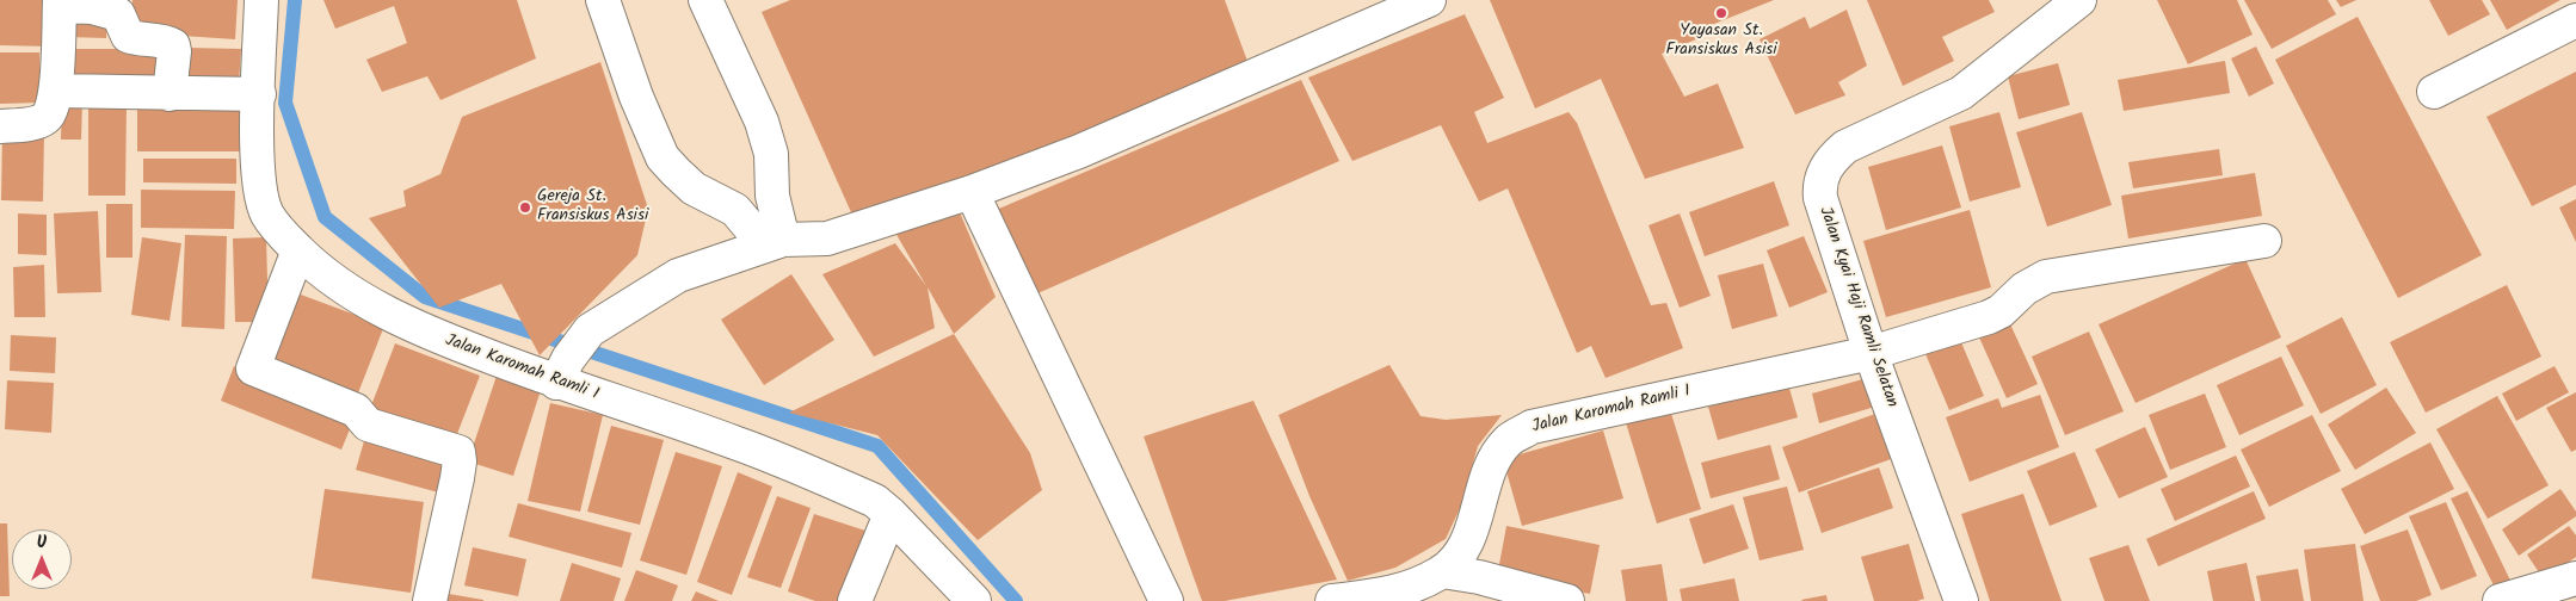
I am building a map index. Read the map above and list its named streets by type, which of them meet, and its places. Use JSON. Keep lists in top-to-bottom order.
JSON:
{
  "streets": {
    "street": ["Jalan Kyai Haji Ramli Selatan", "Jalan Karomah Ramli I"]
  },
  "crossings": [
    ["Jalan Kyai Haji Ramli Selatan", "Jalan Karomah Ramli I"]
  ],
  "places": ["Yayasan St. Fransiskus Asisi", "Gereja St. Fransiskus Asisi"],
  "north": "top"
}
